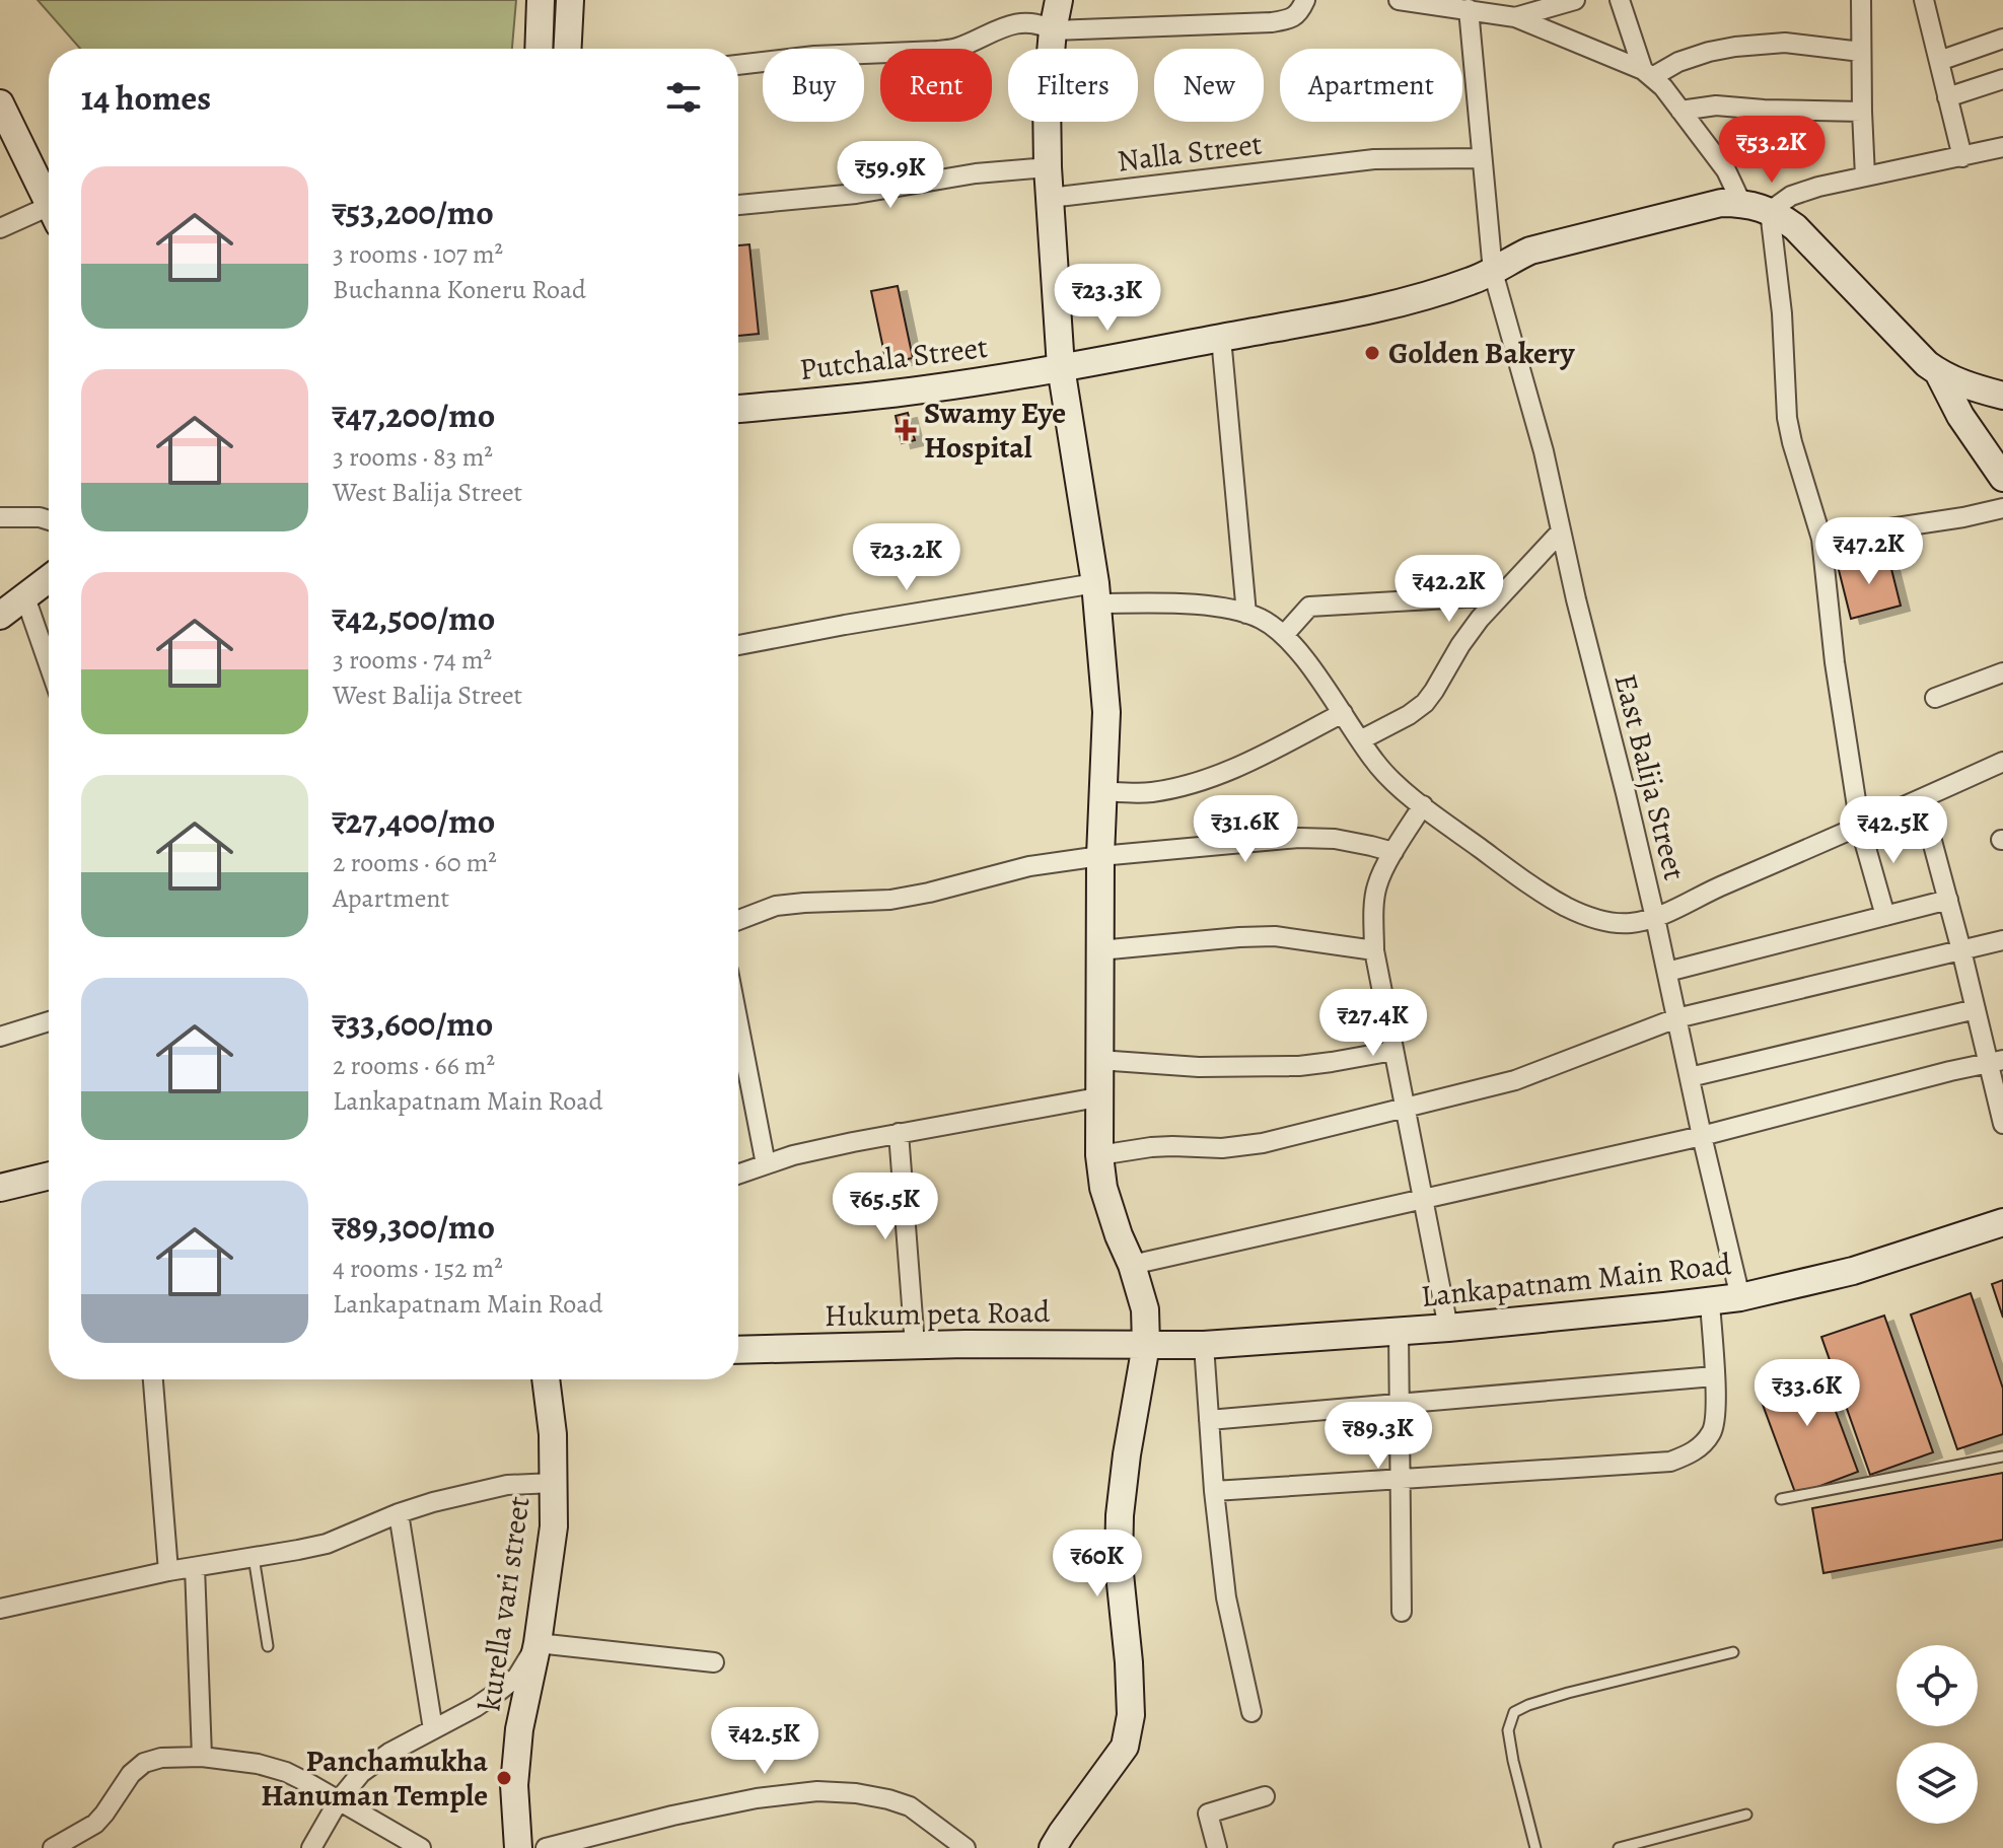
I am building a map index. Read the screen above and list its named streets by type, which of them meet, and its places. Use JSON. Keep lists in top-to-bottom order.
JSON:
{
  "streets": {
    "street": [
      "Nalla Street",
      "Putchala Street",
      "East Balija Street",
      "Lankapatnam Main Road",
      "Hukum peta Road",
      "kurella vari street"
    ]
  },
  "crossings": [
    ["Nalla Street", "East Balija Street"],
    ["Putchala Street", "East Balija Street"],
    ["East Balija Street", "Lankapatnam Main Road"],
    ["Lankapatnam Main Road", "Hukum peta Road"]
  ],
  "places": {
    "other": ["Golden Bakery", "Panchamukha Hanuman Temple"],
    "health": ["Swamy Eye Hospital"]
  },
  "page": {
    "chip": [
      "Buy",
      "Rent",
      "Filters",
      "New",
      "Apartment"
    ],
    "heading": "14 homes",
    "price": [
      "₹53.2K",
      "₹59.9K",
      "₹23.3K",
      "₹47.2K",
      "₹23.2K",
      "₹42.2K",
      "₹31.6K",
      "₹42.5K",
      "₹27.4K",
      "₹65.5K",
      "₹33.6K",
      "₹89.3K",
      "₹60K",
      "₹42.5K"
    ],
    "list": [
      {
        "name": "₹53,200/mo",
        "note": "3 rooms · 107 m² · Buchanna Koneru Road"
      },
      {
        "name": "₹47,200/mo",
        "note": "3 rooms · 83 m² · West Balija Street"
      },
      {
        "name": "₹42,500/mo",
        "note": "3 rooms · 74 m² · West Balija Street"
      },
      {
        "name": "₹27,400/mo",
        "note": "2 rooms · 60 m² · Apartment"
      },
      {
        "name": "₹33,600/mo",
        "note": "2 rooms · 66 m² · Lankapatnam Main Road"
      },
      {
        "name": "₹89,300/mo",
        "note": "4 rooms · 152 m² · Lankapatnam Main Road"
      }
    ]
  }
}
